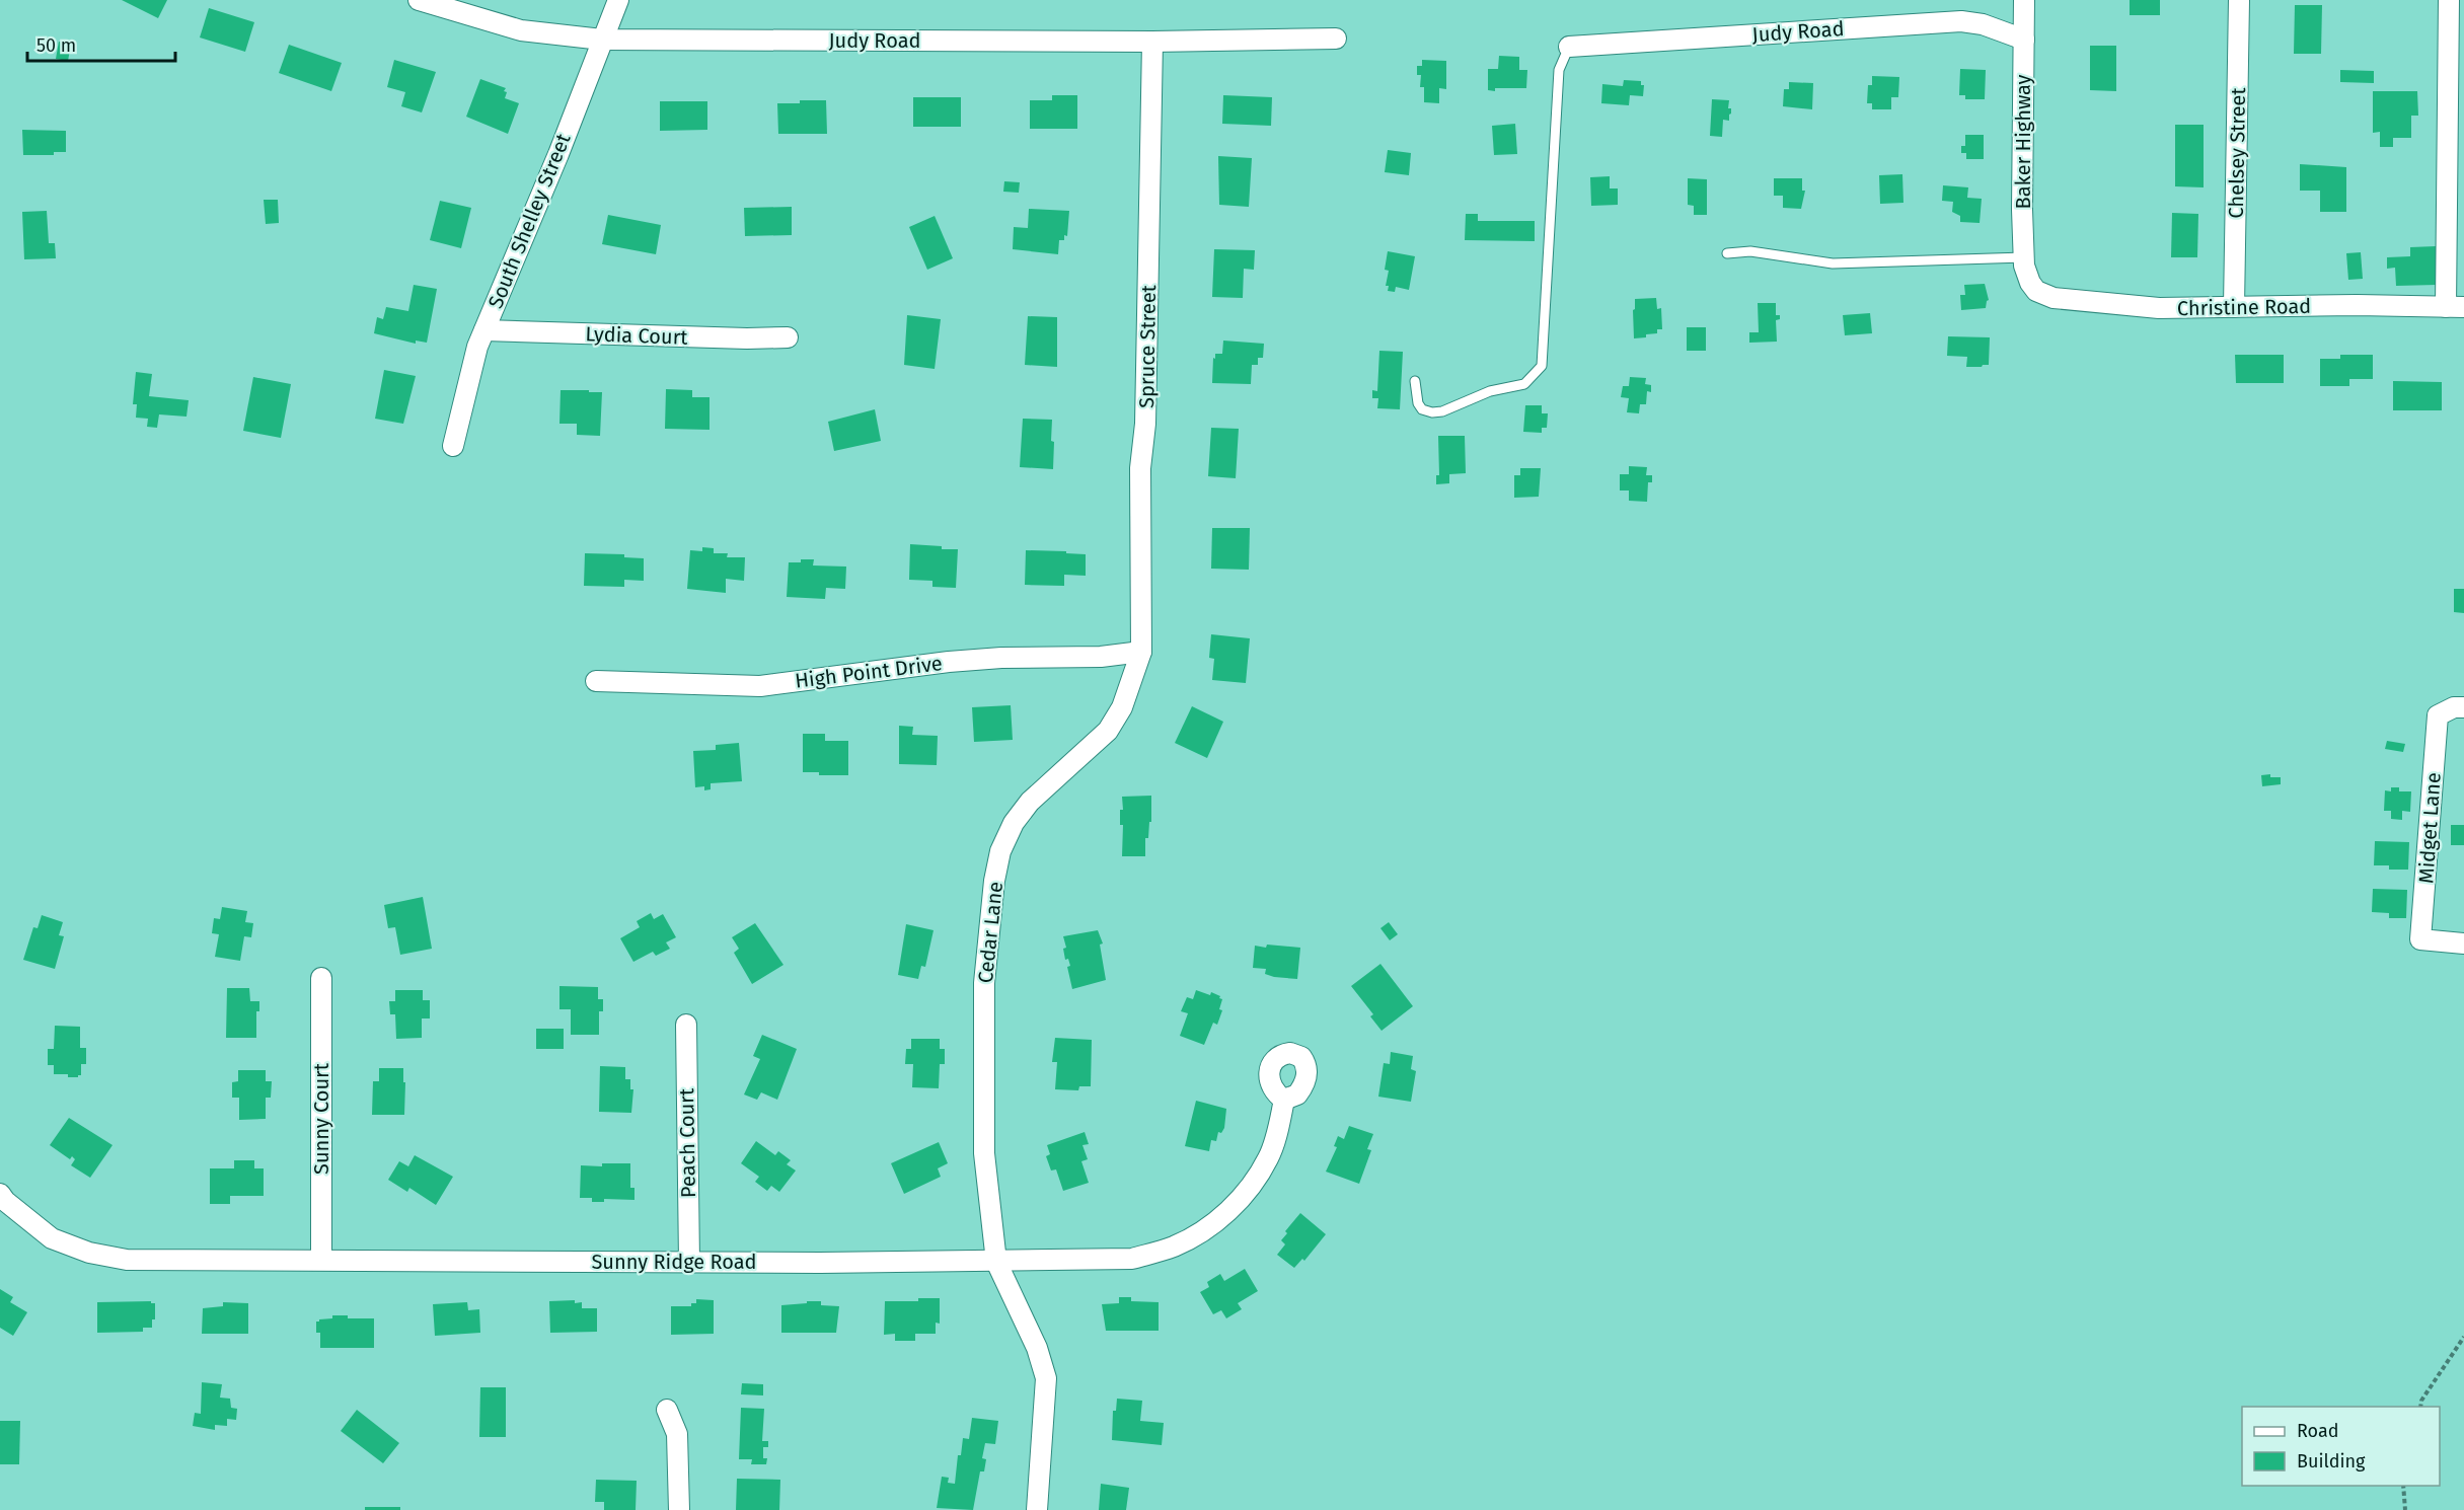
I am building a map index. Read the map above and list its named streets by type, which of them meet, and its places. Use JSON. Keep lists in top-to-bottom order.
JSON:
{
  "streets": {
    "street": [
      "Judy Road",
      "Baker Highway",
      "Chelsey Street",
      "South Shelley Street",
      "Christine Road",
      "Lydia Court",
      "Spruce Street",
      "High Point Drive",
      "Midget Lane",
      "Cedar Lane",
      "Sunny Court",
      "Peach Court",
      "Sunny Ridge Road"
    ]
  },
  "crossings": [
    ["Judy Road", "Baker Highway"],
    ["Judy Road", "South Shelley Street"],
    ["Judy Road", "Spruce Street"],
    ["Baker Highway", "Christine Road"],
    ["Chelsey Street", "Christine Road"],
    ["South Shelley Street", "Lydia Court"],
    ["Spruce Street", "High Point Drive"],
    ["Spruce Street", "Cedar Lane"],
    ["High Point Drive", "Cedar Lane"],
    ["Cedar Lane", "Sunny Ridge Road"],
    ["Sunny Court", "Sunny Ridge Road"],
    ["Peach Court", "Sunny Ridge Road"]
  ],
  "legend": ["Road", "Building"],
  "scale_bar": "50 m"
}
